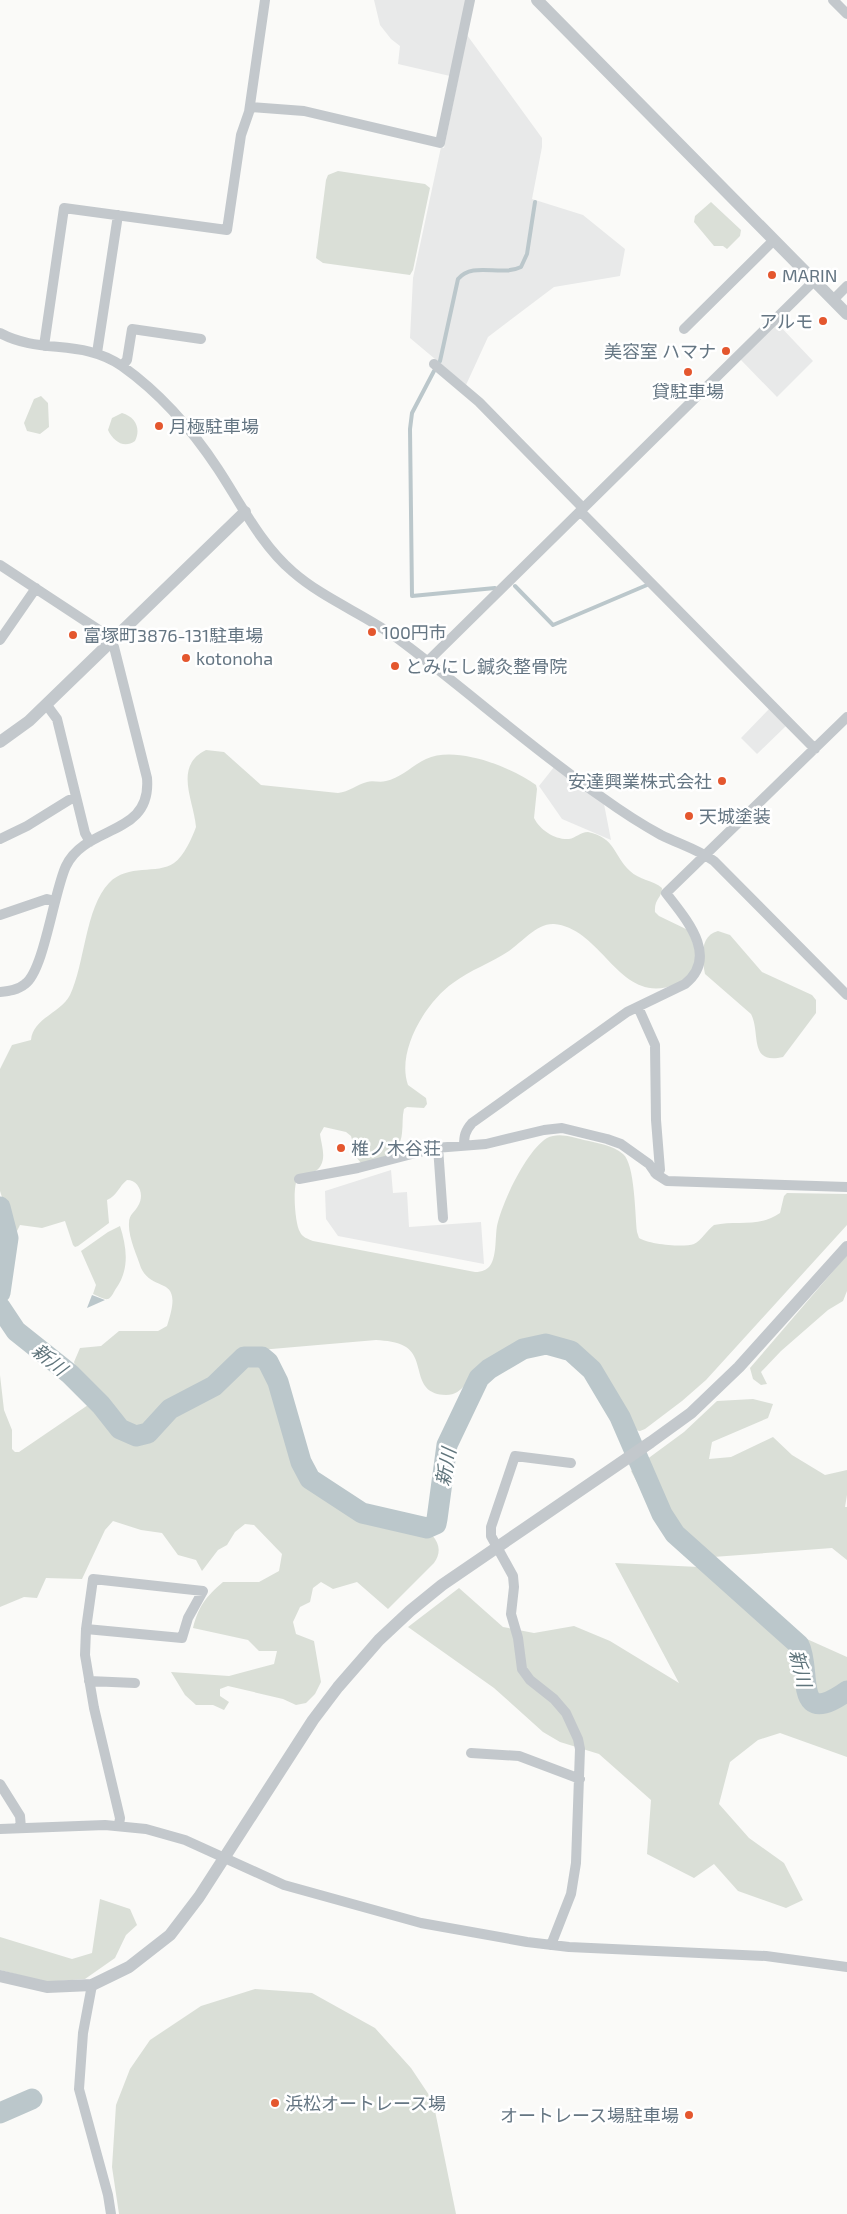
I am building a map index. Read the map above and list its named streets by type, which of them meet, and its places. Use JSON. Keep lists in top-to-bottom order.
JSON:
{
  "water": ["新川"],
  "places": [
    "MARIN",
    "アルモ",
    "美容室 ハマナ",
    "貸駐車場",
    "月極駐車場",
    "100円市",
    "富塚町3876-131駐車場",
    "kotonoha",
    "とみにし鍼灸整骨院",
    "安達興業株式会社",
    "天城塗装",
    "椎ノ木谷荘",
    "浜松オートレース場",
    "オートレース場駐車場"
  ]
}
